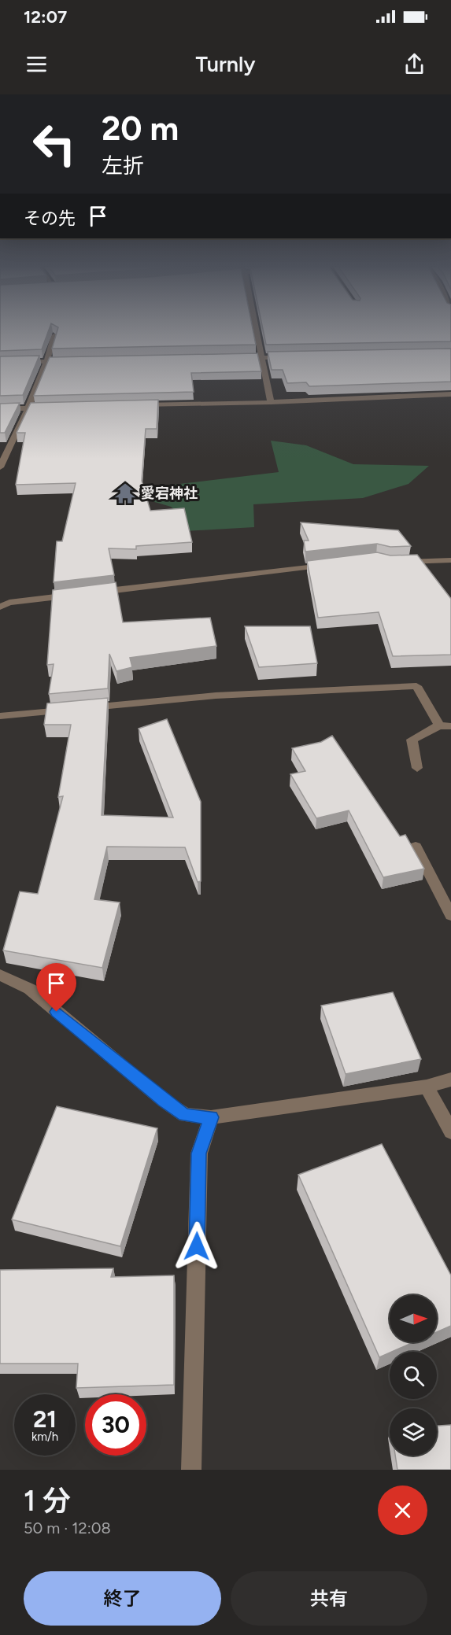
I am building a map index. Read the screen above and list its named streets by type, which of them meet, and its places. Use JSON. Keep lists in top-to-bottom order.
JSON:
{
  "places": {
    "temple": ["愛宕神社"]
  },
  "north": "right",
  "page": {
    "status": "12:07",
    "header": "Turnly",
    "turn": ["20 m", "左折"],
    "then": "その先",
    "speed": "21 km/h",
    "limit": "30",
    "heading": ["1 分", "50 m · 12:08"],
    "buttons": ["終了", "共有"]
  }
}
